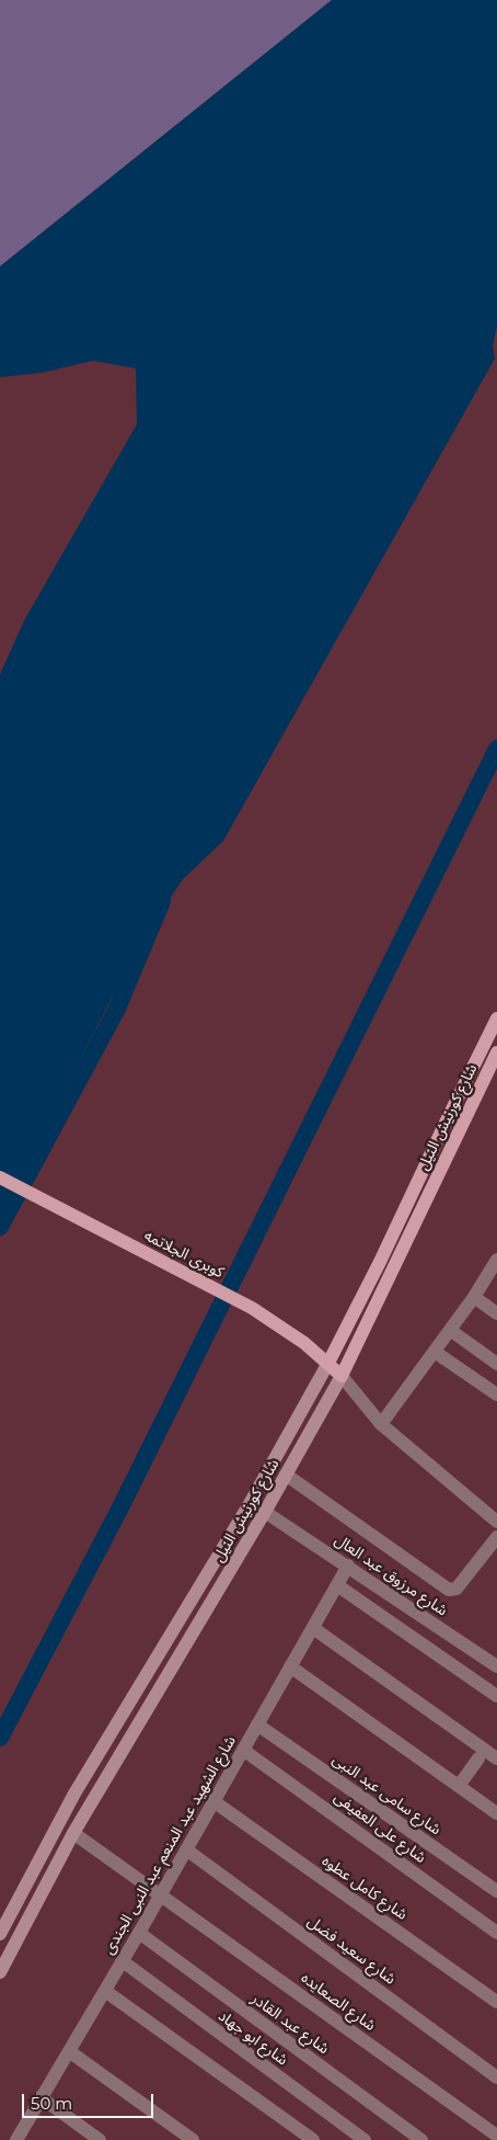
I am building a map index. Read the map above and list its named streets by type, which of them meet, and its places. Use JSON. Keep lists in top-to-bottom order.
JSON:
{
  "streets": {
    "main road": ["شارع كورنيش النيل", "كوبرى الجلاتمه"],
    "street": [
      "شارع مرزوق عبد العال",
      "شارع سامى عبد النبى",
      "شارع على العفيفى",
      "شارع الشهيد عبد المنعم عبد النبى الجندى",
      "شارع كامل عطوه",
      "شارع سعيد فضل",
      "شارع الصعايده",
      "شارع عبد القادر",
      "شارع ابو جهاد"
    ]
  },
  "crossings": [
    ["شارع كورنيش النيل", "كوبرى الجلاتمه"],
    ["شارع كورنيش النيل", "شارع مرزوق عبد العال"],
    ["شارع كورنيش النيل", "شارع الصعايده"],
    ["شارع مرزوق عبد العال", "شارع الشهيد عبد المنعم عبد النبى الجندى"],
    ["شارع سامى عبد النبى", "شارع الشهيد عبد المنعم عبد النبى الجندى"],
    ["شارع على العفيفى", "شارع الشهيد عبد المنعم عبد النبى الجندى"],
    ["شارع الشهيد عبد المنعم عبد النبى الجندى", "شارع كامل عطوه"],
    ["شارع الشهيد عبد المنعم عبد النبى الجندى", "شارع سعيد فضل"],
    ["شارع الشهيد عبد المنعم عبد النبى الجندى", "شارع الصعايده"],
    ["شارع الشهيد عبد المنعم عبد النبى الجندى", "شارع عبد القادر"],
    ["شارع الشهيد عبد المنعم عبد النبى الجندى", "شارع ابو جهاد"]
  ],
  "scale_bar": "50 m"
}
